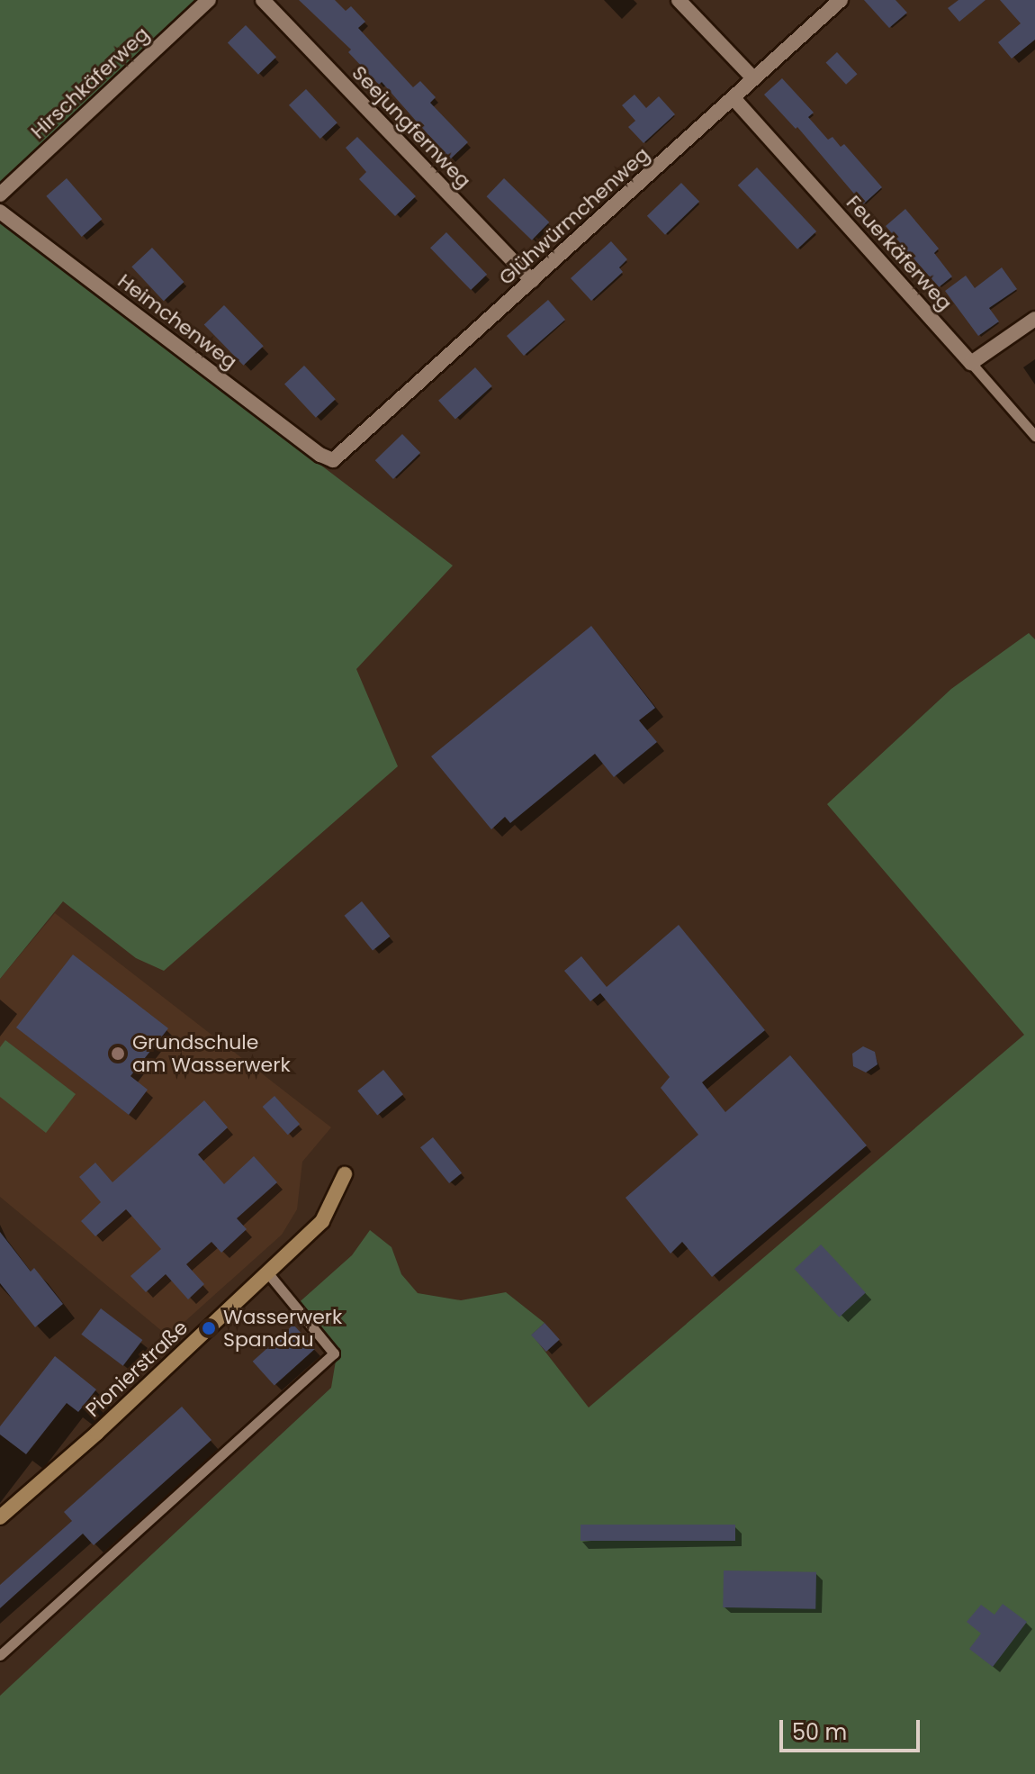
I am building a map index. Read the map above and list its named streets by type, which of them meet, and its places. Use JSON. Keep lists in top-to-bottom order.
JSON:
{
  "streets": {
    "street": [
      "Hirschkäferweg",
      "Seejungfernweg",
      "Glühwürmchenweg",
      "Feuerkäferweg",
      "Heimchenweg",
      "Pionierstraße"
    ]
  },
  "crossings": [
    ["Seejungfernweg", "Glühwürmchenweg"],
    ["Glühwürmchenweg", "Feuerkäferweg"],
    ["Glühwürmchenweg", "Heimchenweg"]
  ],
  "places": ["Grundschule am Wasserwerk", "Wasserwerk Spandau"],
  "scale_bar": "50 m"
}
